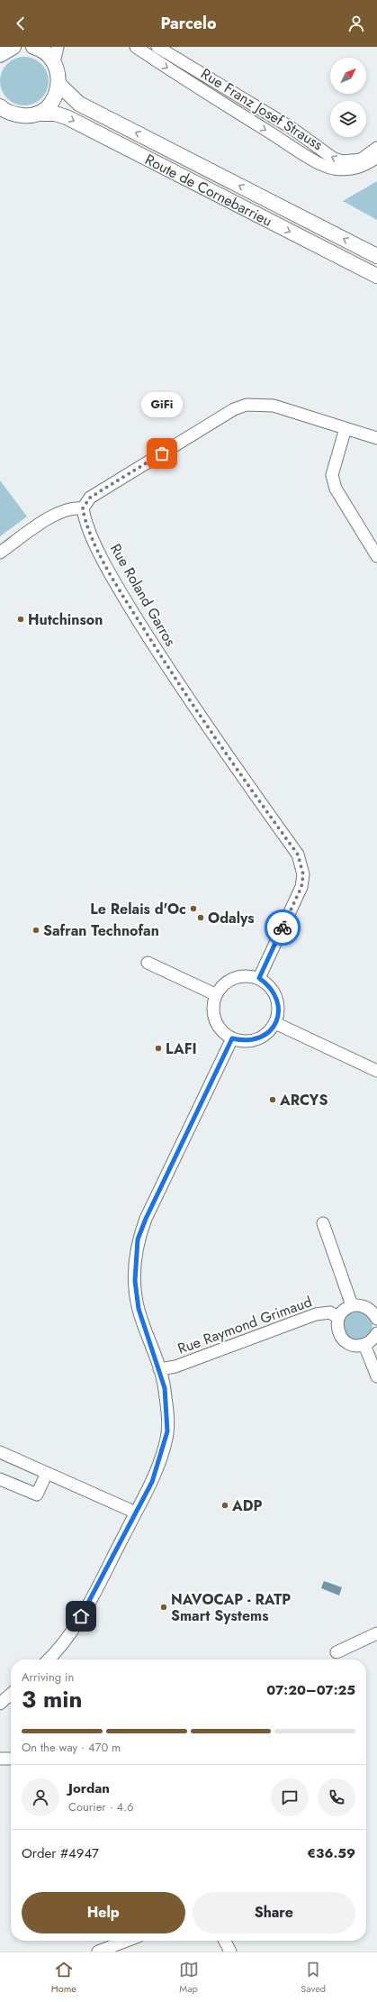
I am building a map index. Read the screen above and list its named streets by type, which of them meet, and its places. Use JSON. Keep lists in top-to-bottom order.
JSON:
{
  "streets": {
    "main road": ["Route de Cornebarrieu"],
    "street": ["Rue Franz Josef Strauss", "Rue Roland Garros", "Rue Raymond Grimaud"]
  },
  "places": [
    "GiFi",
    "Hutchinson",
    "Le Relais d'Oc",
    "Odalys",
    "Safran Technofan",
    "LAFI",
    "ARCYS",
    "ADP",
    "NAVOCAP - RATP Smart Systems"
  ],
  "north": "top right",
  "page": {
    "header": "Parcelo",
    "bubble": "GiFi",
    "heading": ["3 min", "Arriving in", "07:20–07:25"],
    "panel": [
      "Jordan",
      "Courier · 4.6",
      "Order #4947",
      "€36.59"
    ],
    "bar": "On the way · 470 m",
    "buttons": ["Help", "Share"],
    "tabs": ["Home", "Map", "Saved"]
  }
}
